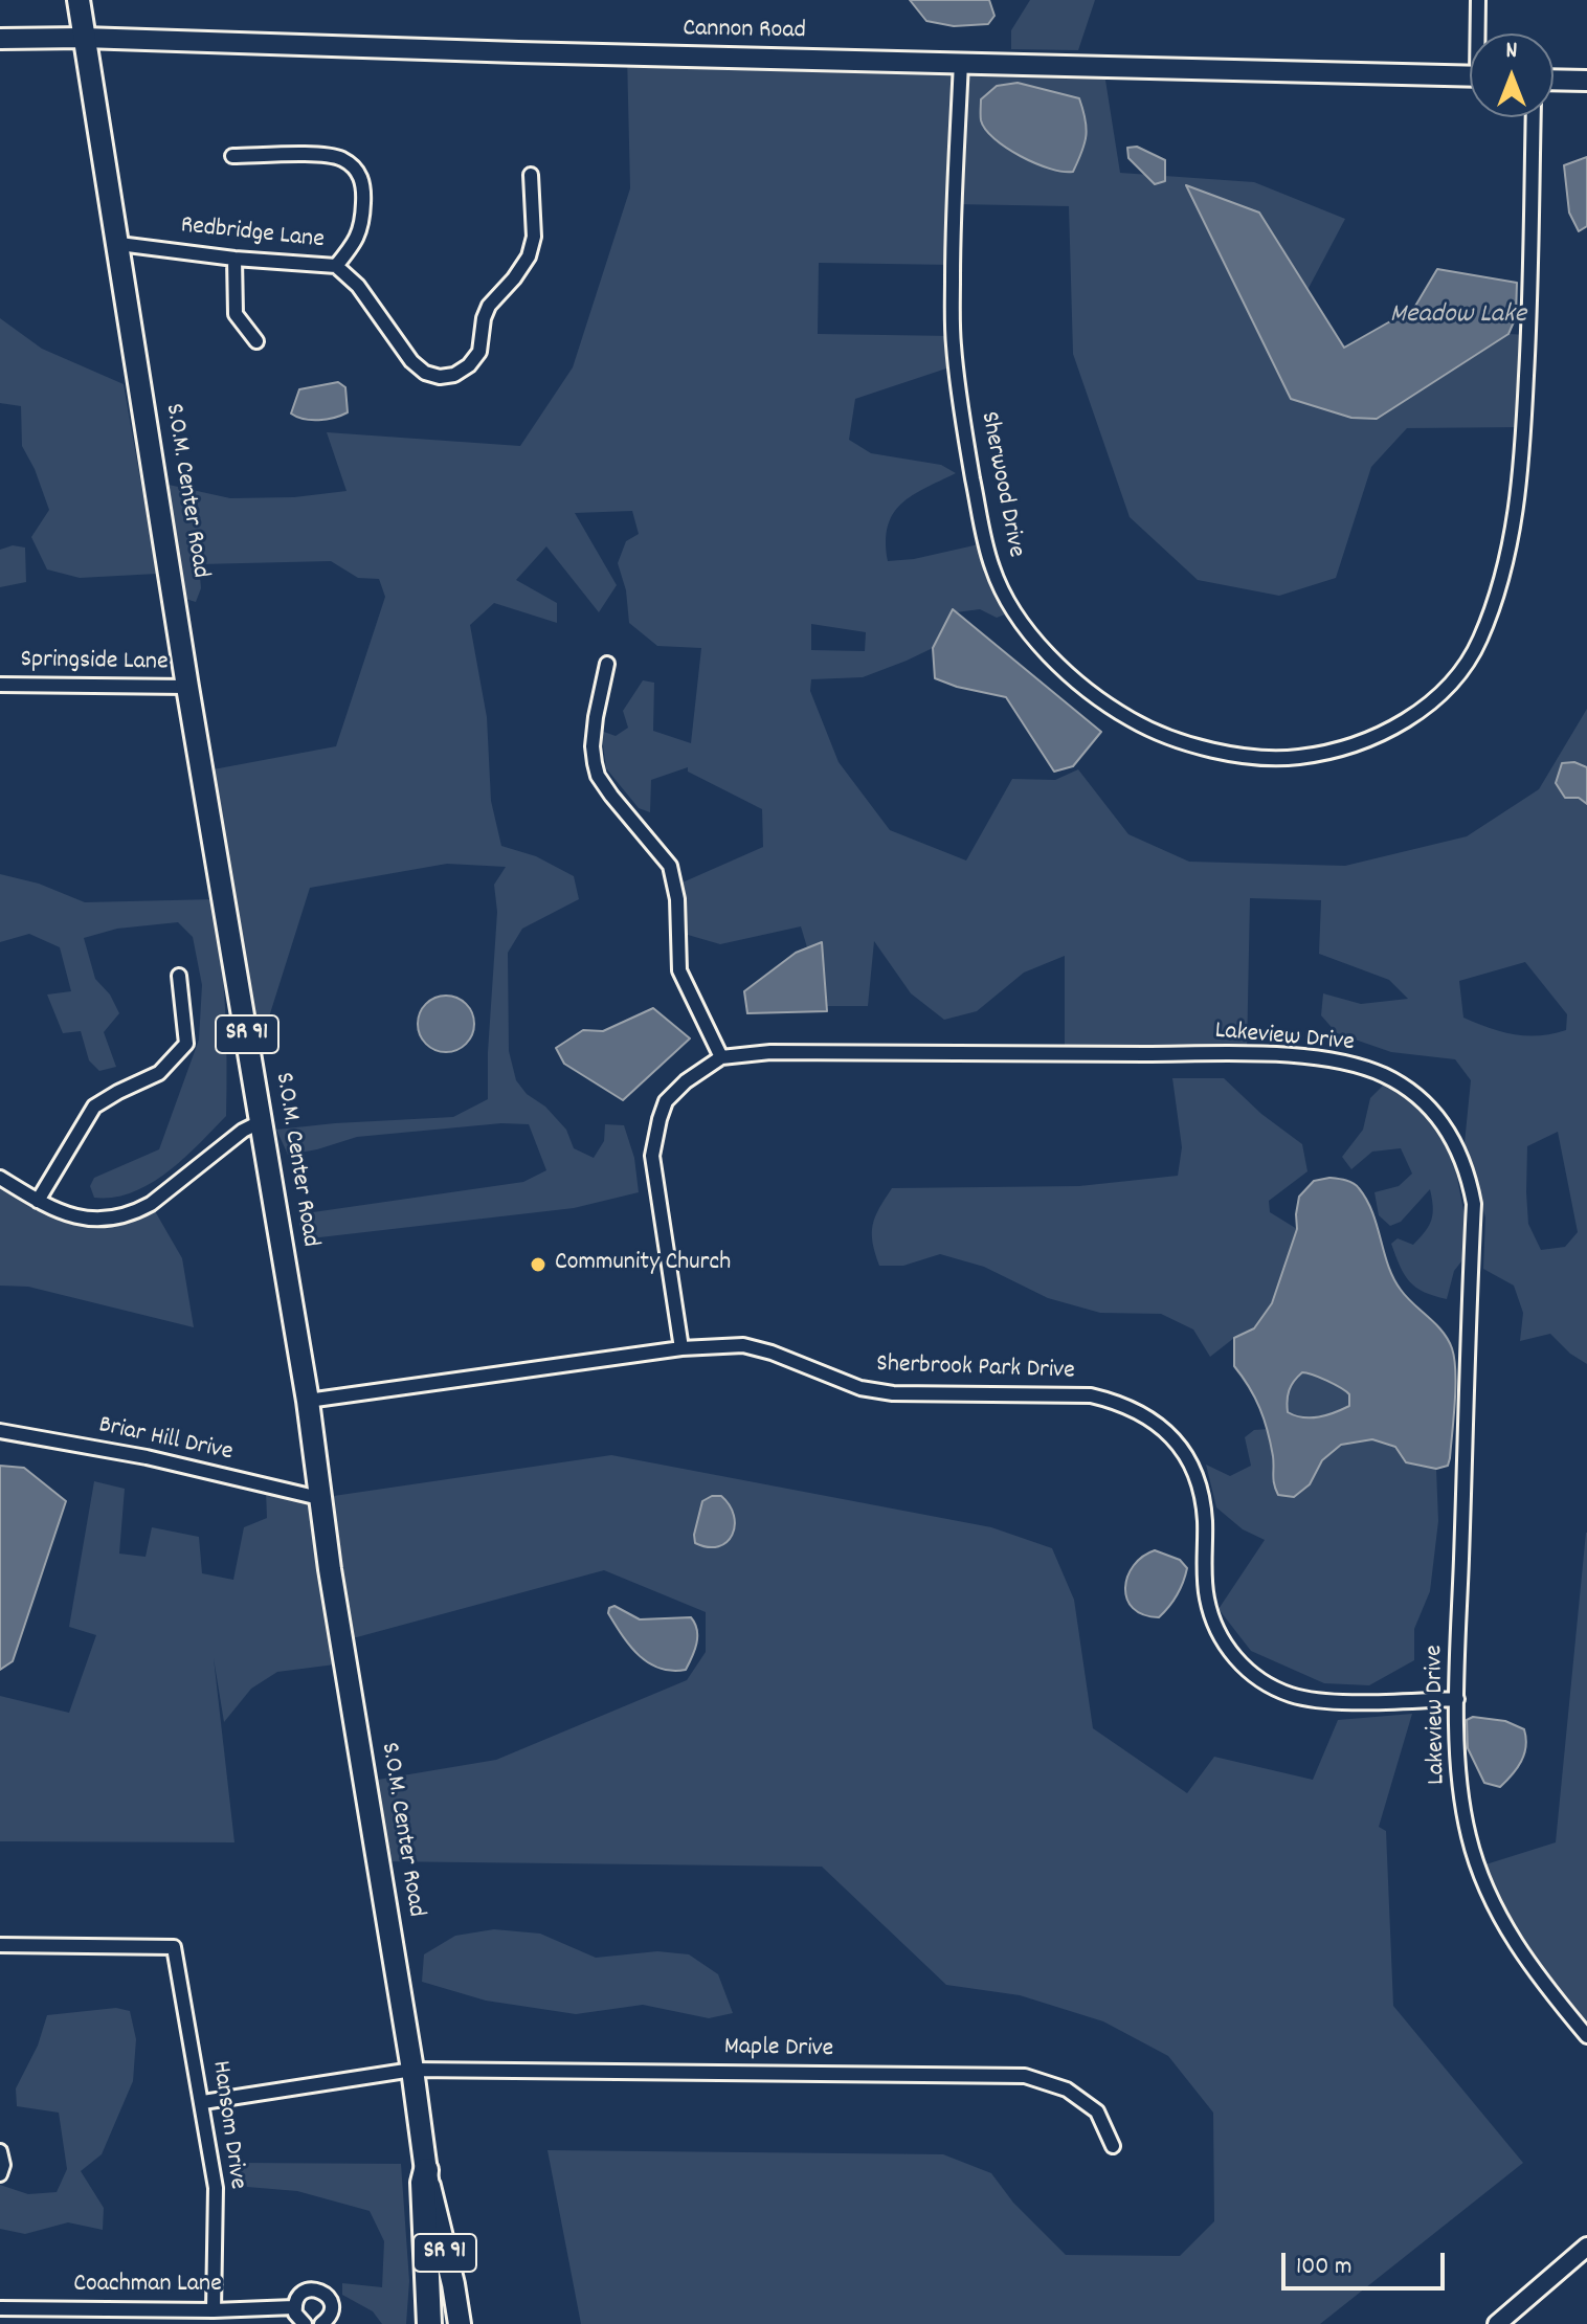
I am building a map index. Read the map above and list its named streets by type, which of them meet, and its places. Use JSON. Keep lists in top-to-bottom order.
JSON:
{
  "streets": {
    "main road": ["Cannon Road", "S.O.M. Center Road", "SR 91"],
    "street": [
      "Redbridge Lane",
      "Sherwood Drive",
      "Springside Lane",
      "Lakeview Drive",
      "Sherbrook Park Drive",
      "Briar Hill Drive",
      "Maple Drive",
      "Hansom Drive",
      "Coachman Lane"
    ]
  },
  "crossings": [
    ["Cannon Road", "Sherwood Drive"],
    ["Cannon Road", "S.O.M. Center Road"],
    ["Redbridge Lane", "S.O.M. Center Road"],
    ["S.O.M. Center Road", "Springside Lane"],
    ["S.O.M. Center Road", "Sherbrook Park Drive"],
    ["S.O.M. Center Road", "Briar Hill Drive"],
    ["S.O.M. Center Road", "Maple Drive"],
    ["Lakeview Drive", "Sherbrook Park Drive"],
    ["Maple Drive", "Hansom Drive"],
    ["Hansom Drive", "Coachman Lane"]
  ],
  "water": ["Meadow Lake"],
  "places": ["Community Church"],
  "scale_bar": "100 m",
  "north": "top"
}
